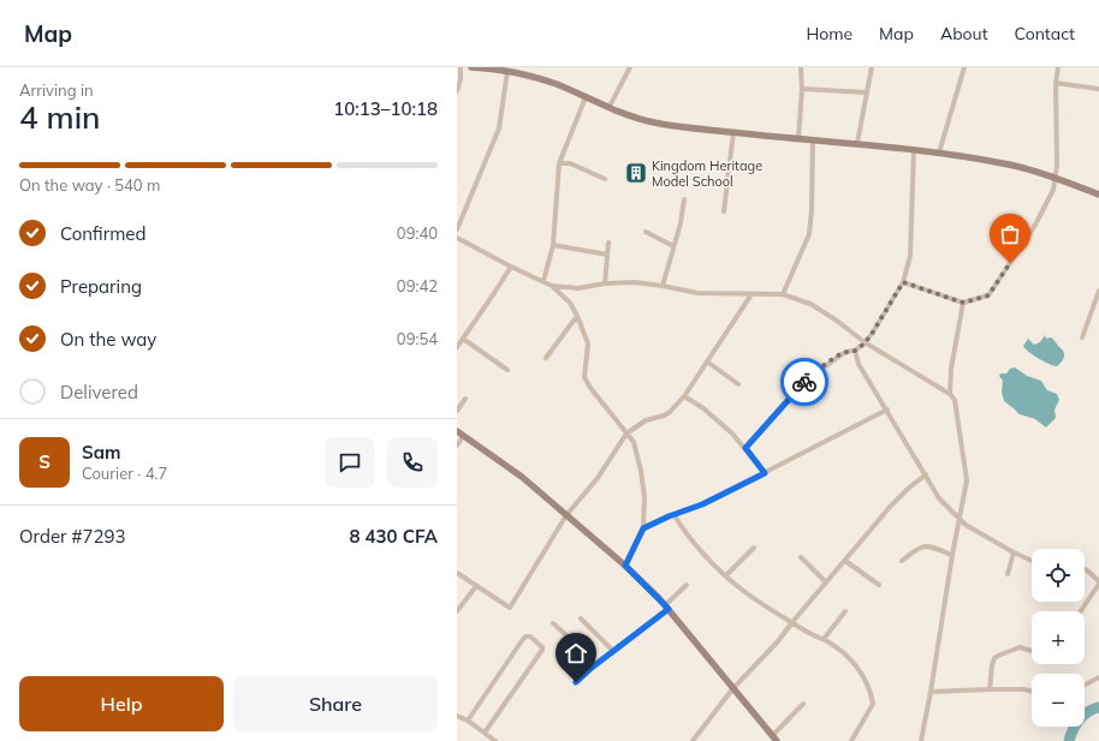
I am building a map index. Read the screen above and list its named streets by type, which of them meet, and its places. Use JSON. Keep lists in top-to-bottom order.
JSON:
{
  "places": {
    "building": ["Kingdom Heritage Model School"]
  },
  "page": {
    "header": "Map",
    "nav": [
      "Home",
      "Map",
      "About",
      "Contact"
    ],
    "heading": ["4 min", "Arriving in", "10:13–10:18"],
    "panel": [
      "Sam",
      "Courier · 4.7",
      "Order #7293",
      "8 430 CFA"
    ],
    "bar": "On the way · 540 m",
    "list": [
      ["Confirmed", "09:40"],
      ["Preparing", "09:42"],
      ["On the way", "09:54"],
      "Delivered"
    ],
    "round": "S",
    "map_buttons": ["+", "−"],
    "buttons": ["Help", "Share"]
  }
}
